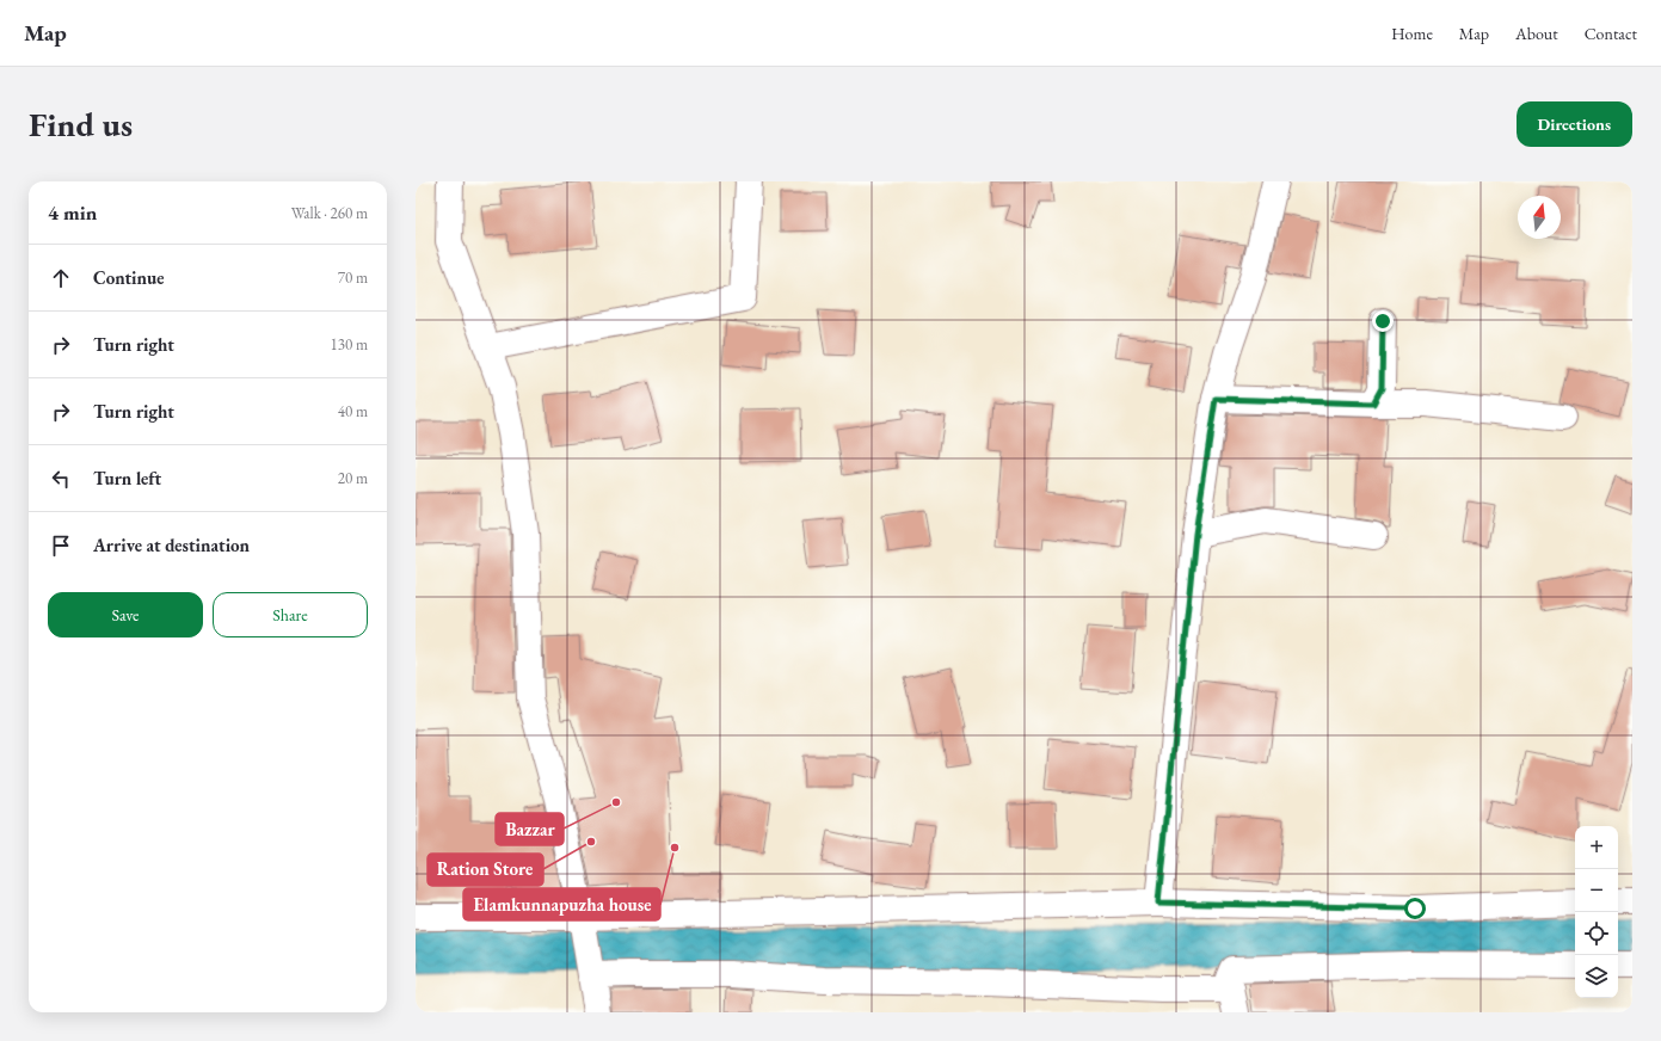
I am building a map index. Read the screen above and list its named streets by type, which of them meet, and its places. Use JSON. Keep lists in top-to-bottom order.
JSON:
{
  "places": ["Bazzar", "Ration Store", "Elamkunnapuzha house"],
  "north": "top",
  "page": {
    "header": "Map",
    "nav": [
      "Home",
      "Map",
      "About",
      "Contact"
    ],
    "buttons": [
      "Directions",
      ["Save", "Share"]
    ],
    "title": "Find us",
    "heading": ["4 min", "Walk · 260 m"],
    "list": [
      ["Continue", "70 m"],
      ["Turn right", "130 m"],
      ["Turn right", "40 m"],
      ["Turn left", "20 m"],
      "Arrive at destination"
    ],
    "map_buttons": ["+", "−"]
  }
}
